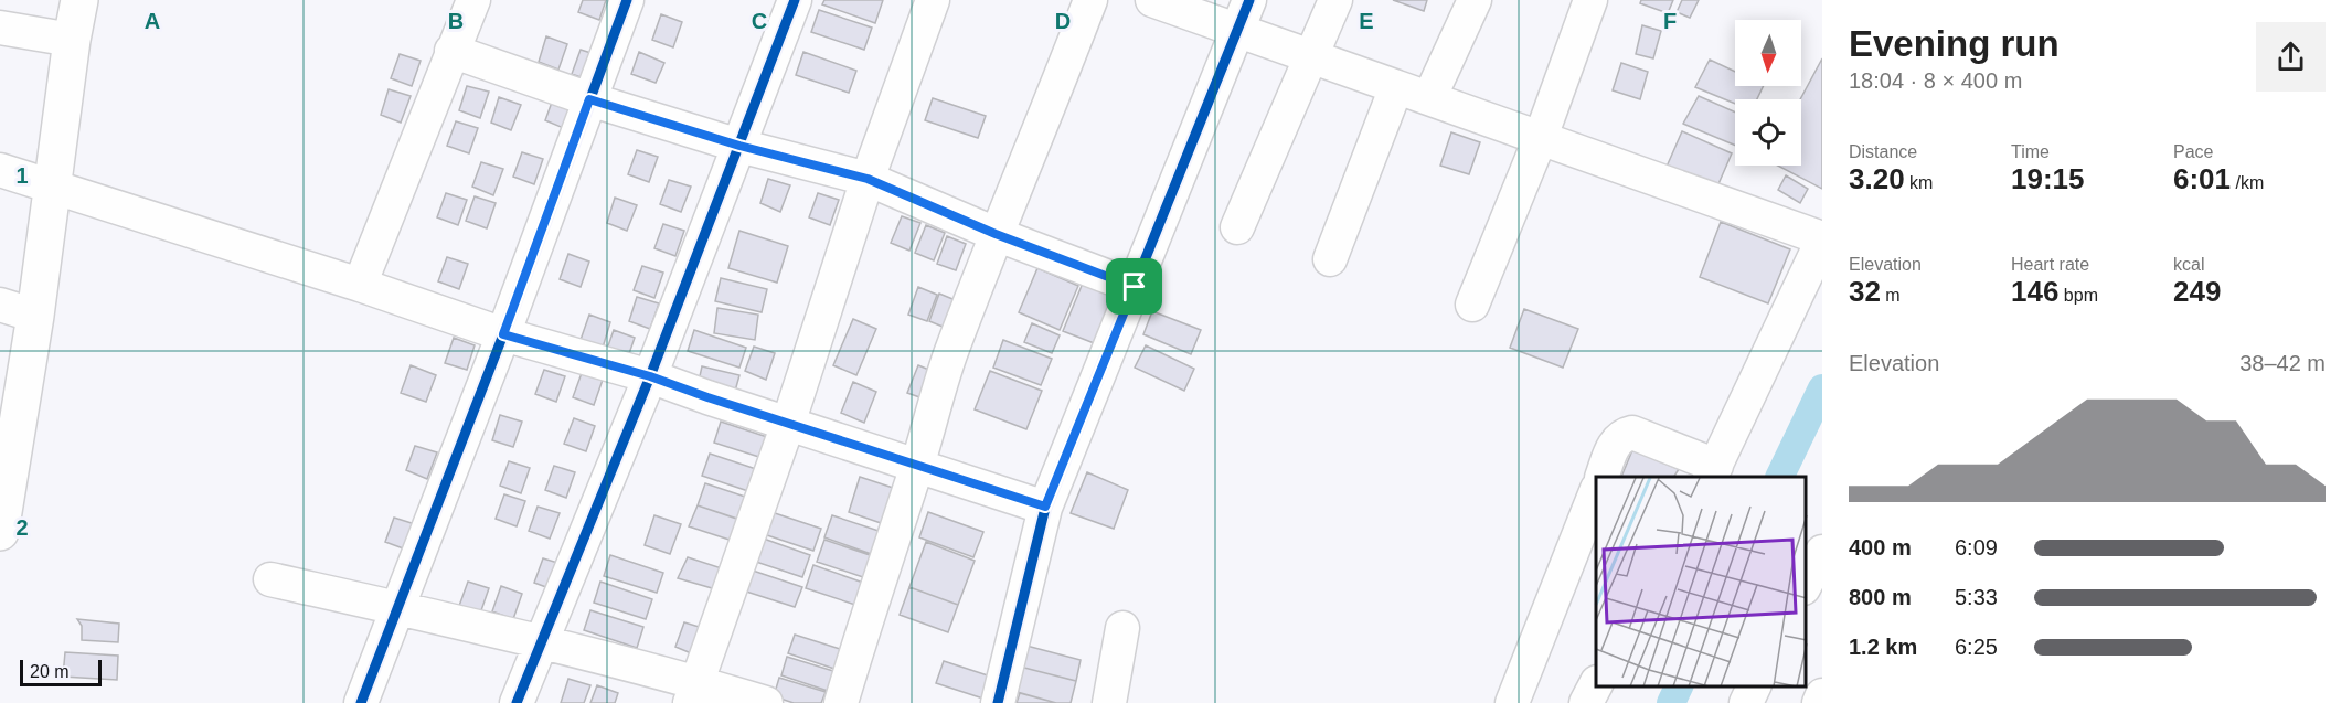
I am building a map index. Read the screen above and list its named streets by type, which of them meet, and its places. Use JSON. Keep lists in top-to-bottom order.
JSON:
{
  "scale_bar": "20 m",
  "north": "bottom",
  "page": {
    "heading": ["Evening run", "18:04 · 8 × 400 m"],
    "stats": [
      ["Distance", "3.20 km"],
      ["Time", "19:15"],
      ["Pace", "6:01 /km"],
      ["Elevation", "32 m"],
      ["Heart rate", "146 bpm"],
      ["kcal", "249"]
    ],
    "chart": ["Elevation", "38–42 m"],
    "list": [
      {
        "name": "400 m",
        "note": "6:09"
      },
      {
        "name": "800 m",
        "note": "5:33"
      },
      {
        "name": "1.2 km",
        "note": "6:25"
      }
    ],
    "scale": "20 m"
  },
  "grid": {
    "columns": [
      "A",
      "B",
      "C",
      "D",
      "E",
      "F"
    ],
    "rows": ["1", "2"]
  }
}
